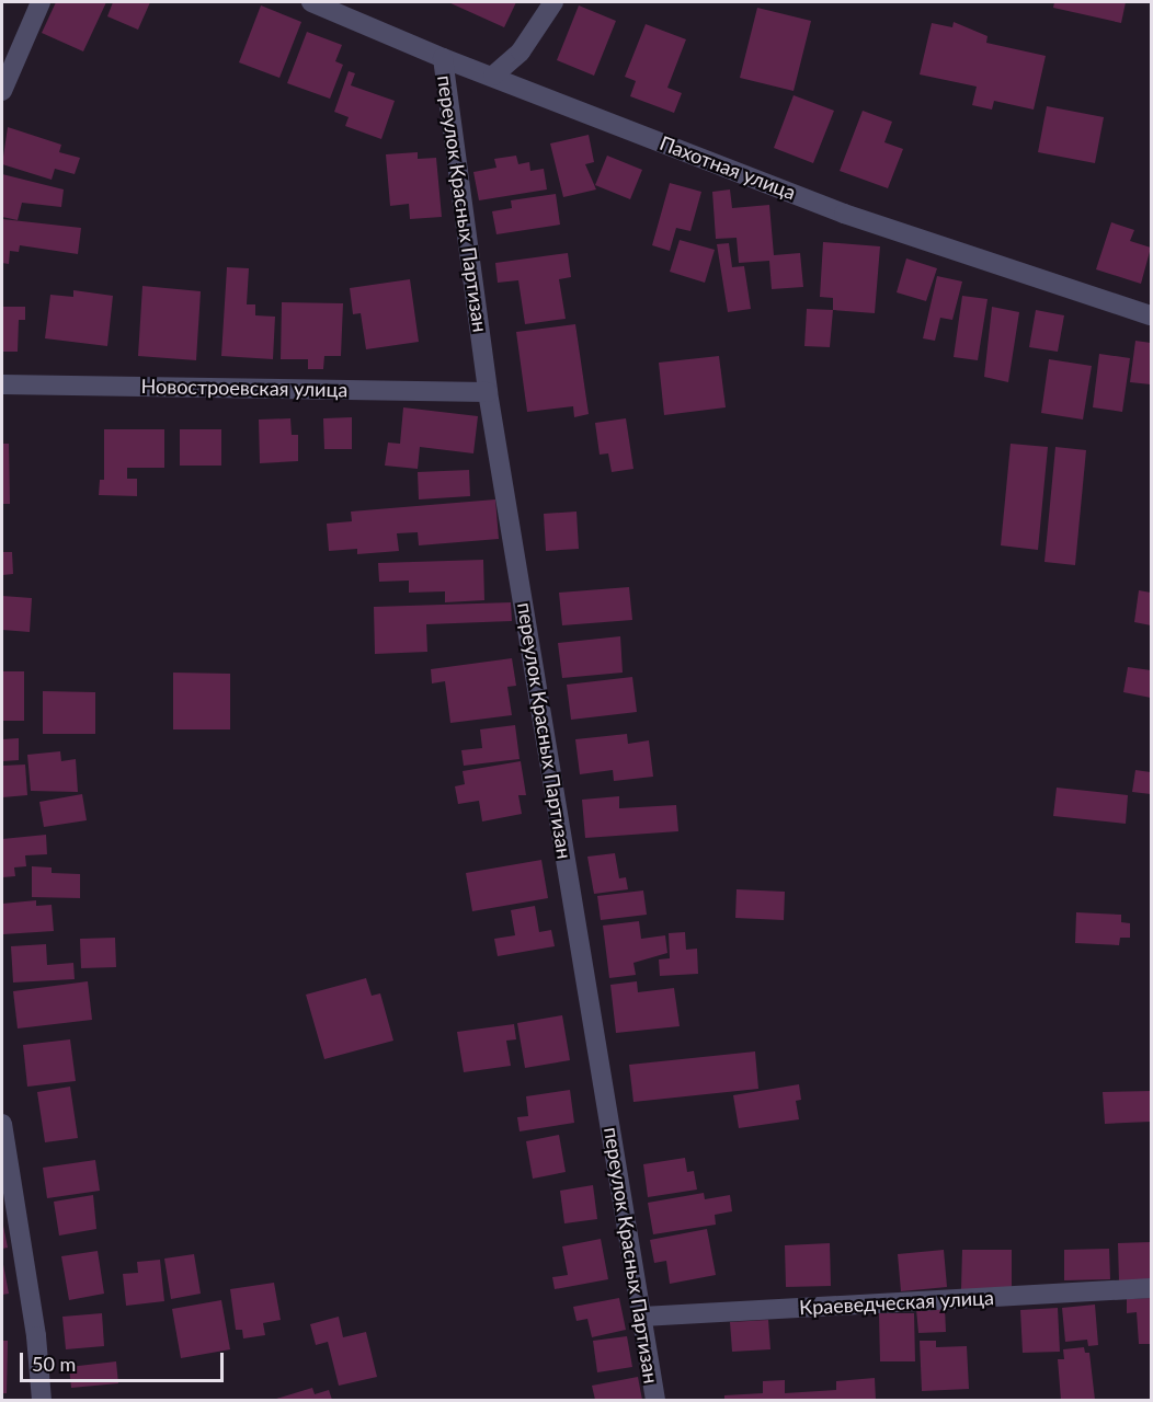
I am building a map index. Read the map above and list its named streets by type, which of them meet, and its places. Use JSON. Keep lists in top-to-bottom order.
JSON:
{
  "streets": {
    "street": [
      "Пахотная улица",
      "переулок Красных Партизан",
      "Новостроевская улица",
      "Краеведческая улица"
    ]
  },
  "crossings": [
    ["Пахотная улица", "переулок Красных Партизан"],
    ["переулок Красных Партизан", "Новостроевская улица"],
    ["переулок Красных Партизан", "Краеведческая улица"]
  ],
  "scale_bar": "50 m"
}
